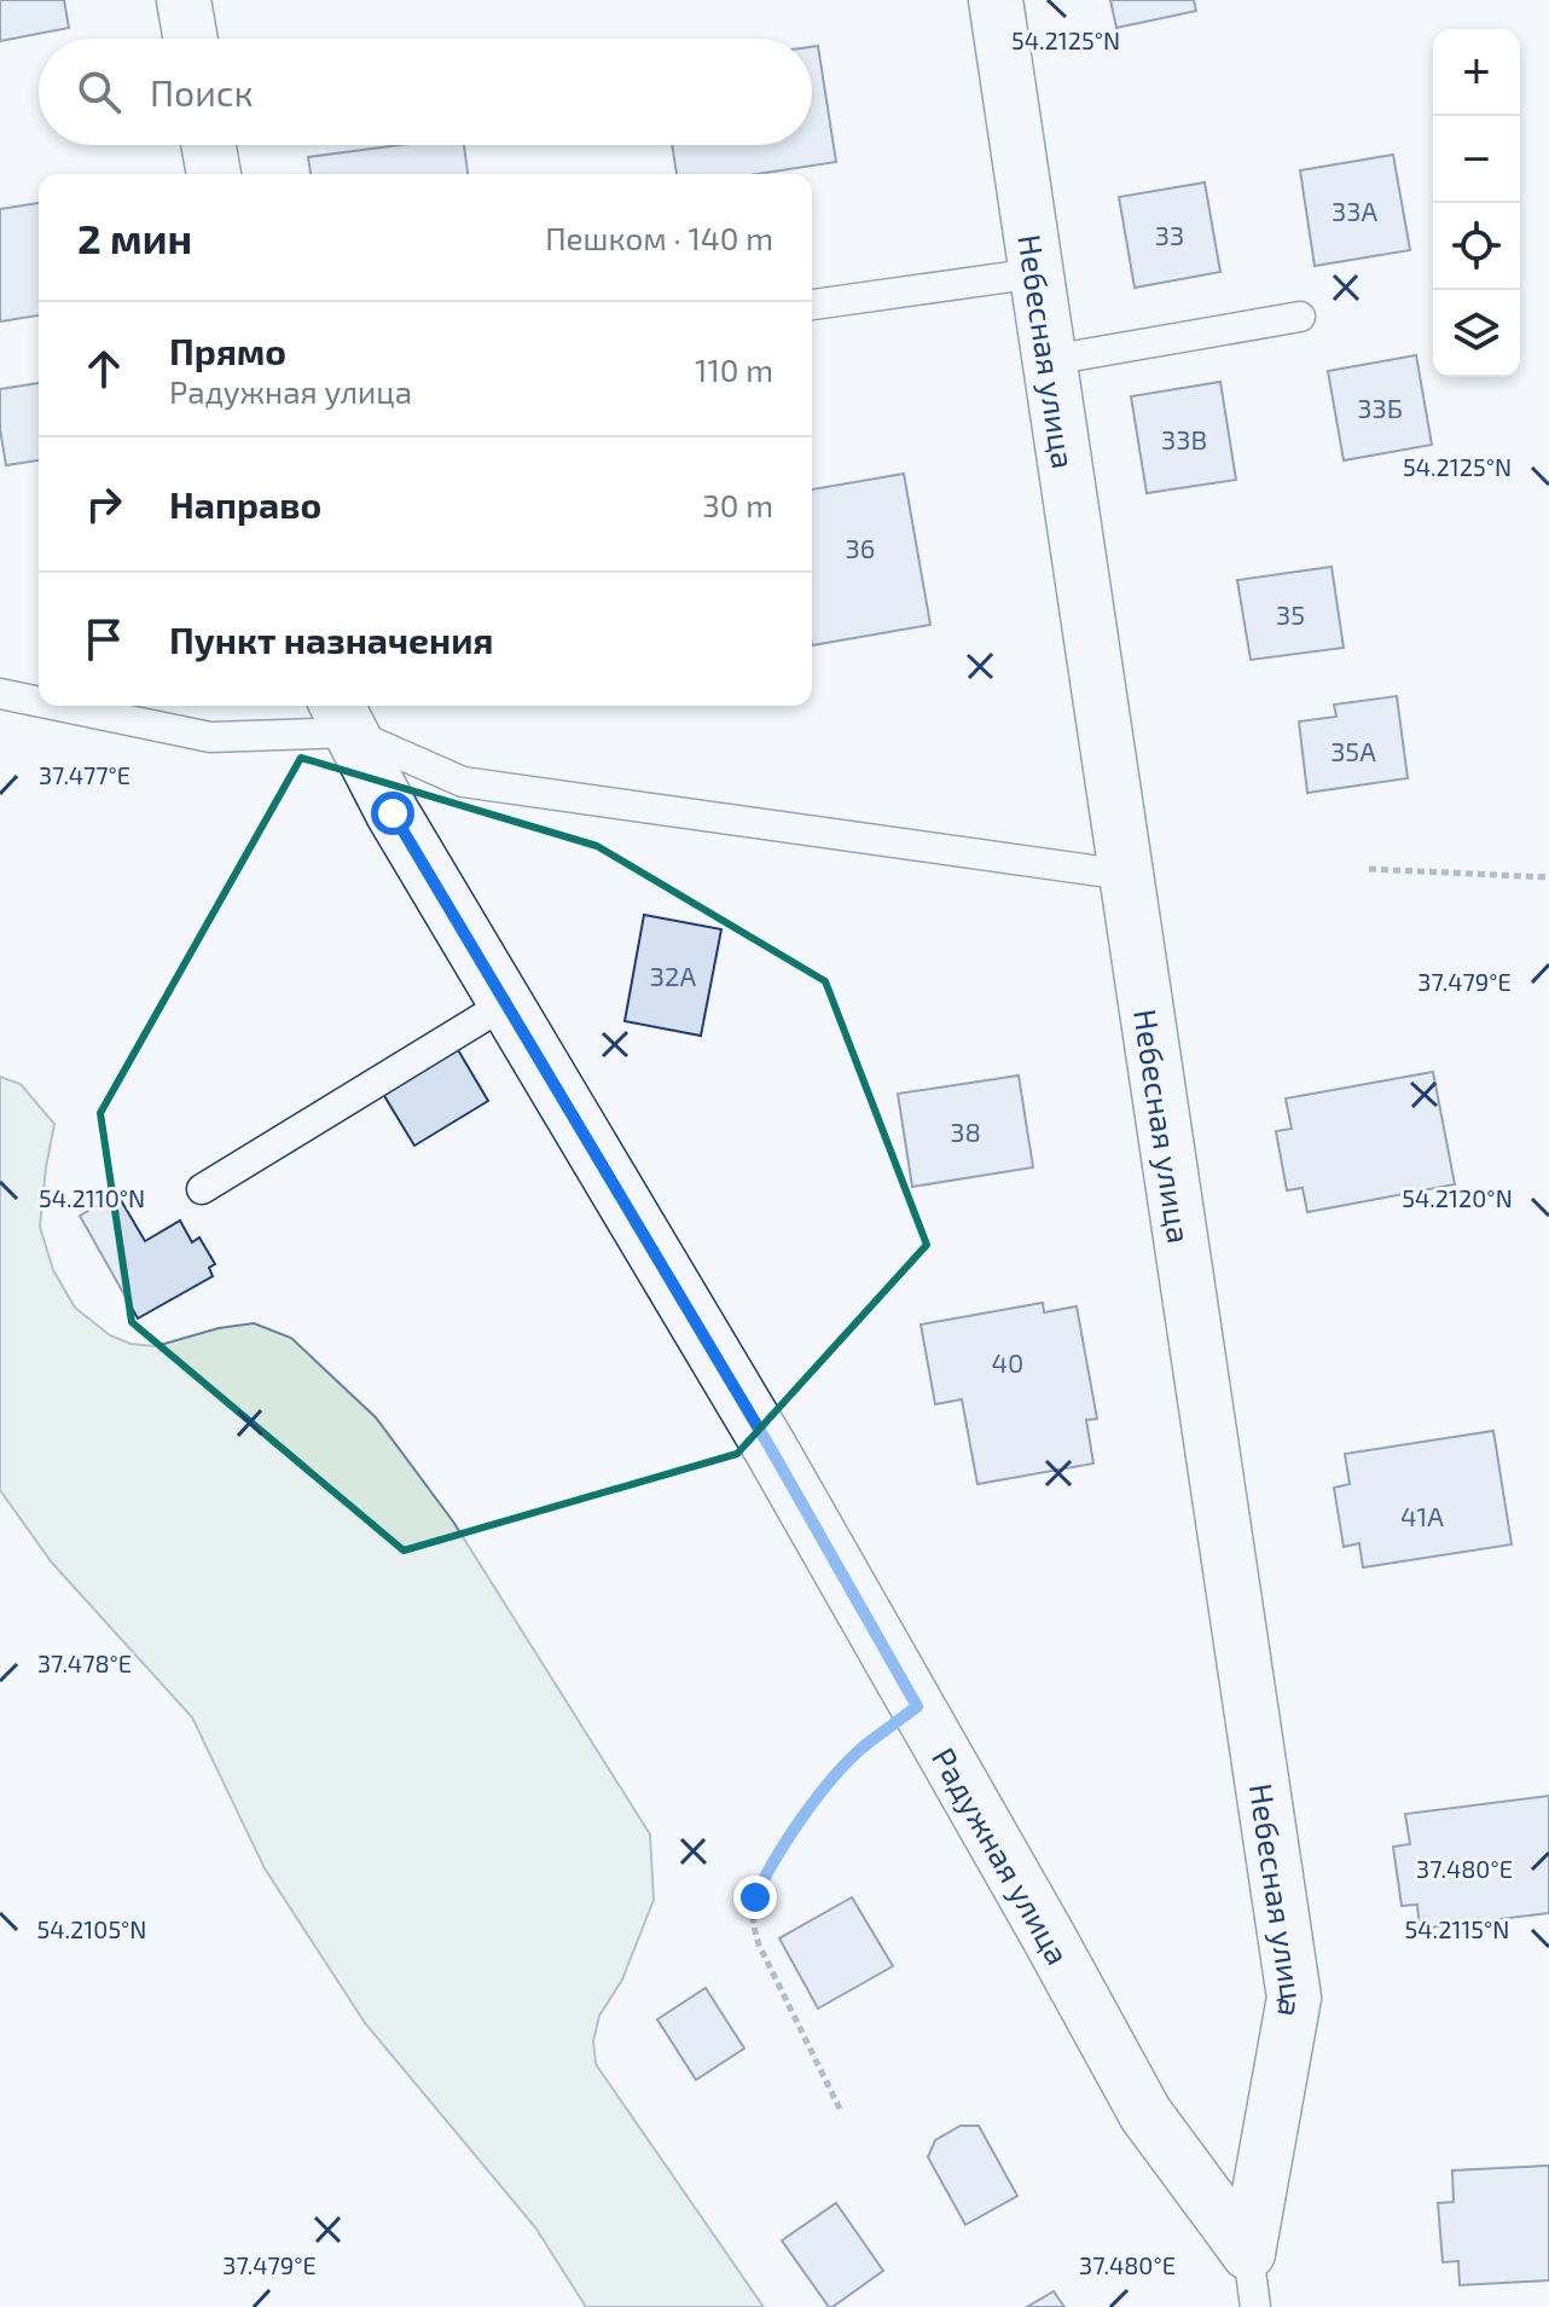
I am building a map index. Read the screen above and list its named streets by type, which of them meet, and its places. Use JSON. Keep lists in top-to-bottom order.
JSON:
{
  "streets": {
    "street": ["Небесная улица", "Радужная улица"]
  },
  "crossings": [
    ["Небесная улица", "Радужная улица"]
  ],
  "house_numbers": [
    "33А",
    "33",
    "33Б",
    "33В",
    "36",
    "35",
    "35А",
    "32А",
    "38",
    "40",
    "41А"
  ],
  "page": {
    "map_buttons": ["+", "−"],
    "search": "Поиск",
    "heading": ["2 мин", "Пешком · 140 m"],
    "list": [
      ["Прямо", "Радужная улица", "110 m"],
      ["Направо", "30 m"],
      "Пункт назначения"
    ]
  },
  "coordinates": [
    "54.2125°N",
    "37.477°E",
    "37.479°E",
    "54.2120°N",
    "54.2110°N",
    "37.478°E",
    "37.480°E",
    "54.2115°N",
    "54.2105°N"
  ]
}
